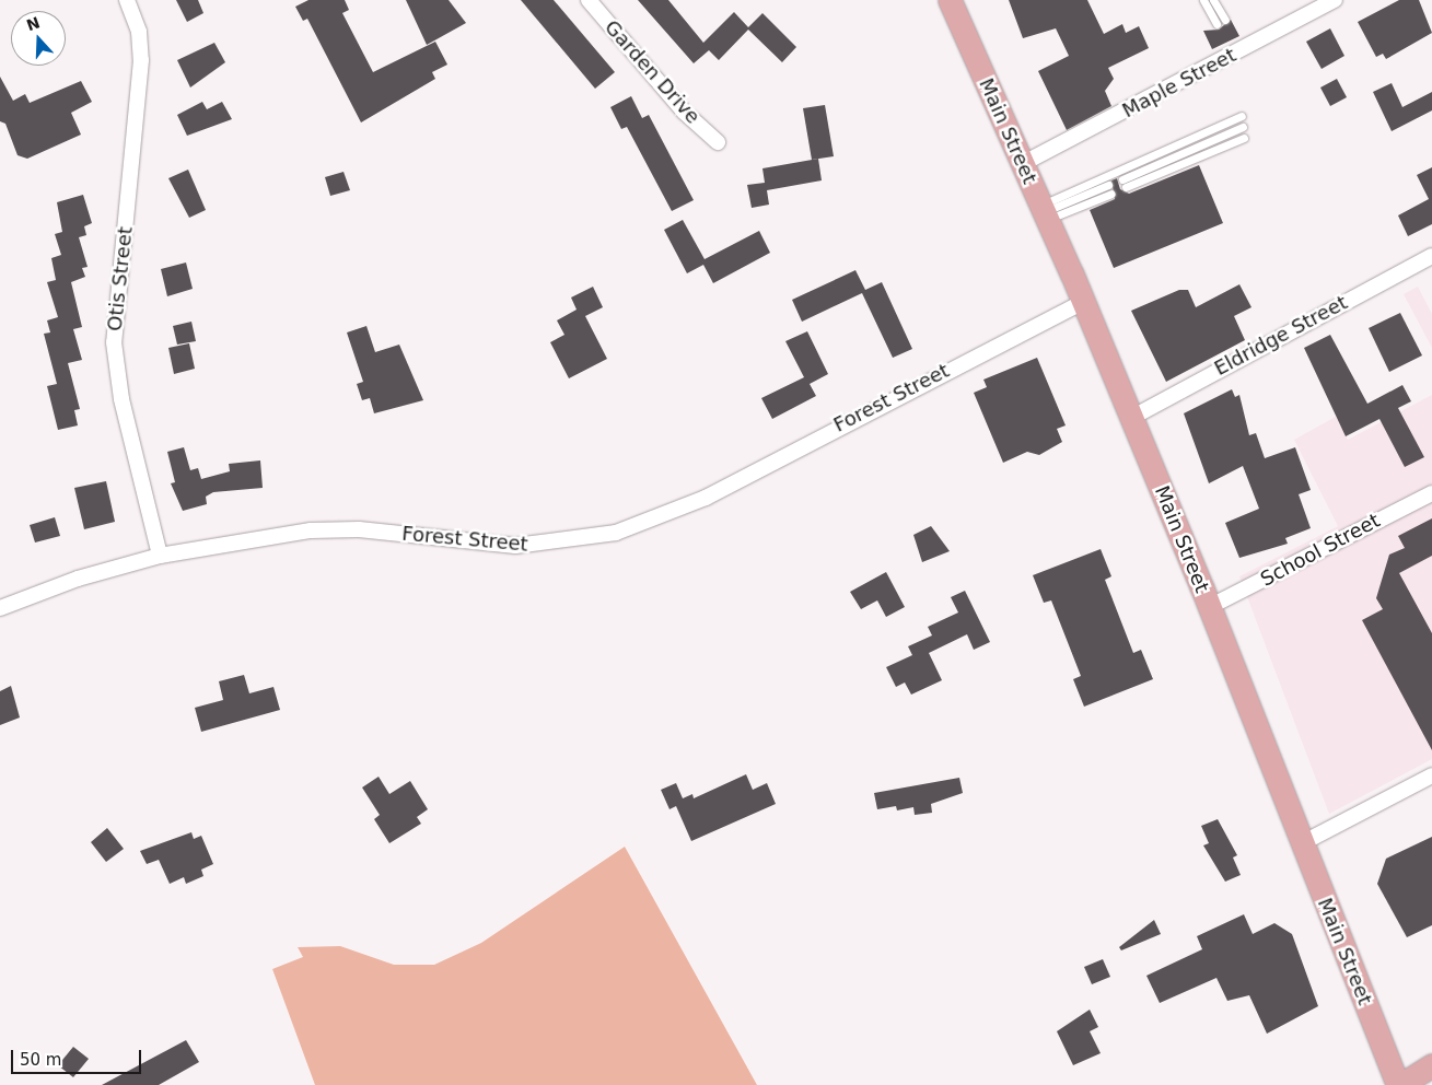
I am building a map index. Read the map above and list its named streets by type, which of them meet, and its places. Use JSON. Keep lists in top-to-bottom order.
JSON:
{
  "streets": {
    "main road": ["Main Street"],
    "street": [
      "Garden Drive",
      "Maple Street",
      "Otis Street",
      "Eldridge Street",
      "Forest Street",
      "School Street"
    ]
  },
  "crossings": [
    ["Maple Street", "Main Street"],
    ["Main Street", "Eldridge Street"],
    ["Main Street", "Forest Street"],
    ["Main Street", "School Street"],
    ["Otis Street", "Forest Street"]
  ],
  "scale_bar": "50 m",
  "north": "top"
}
